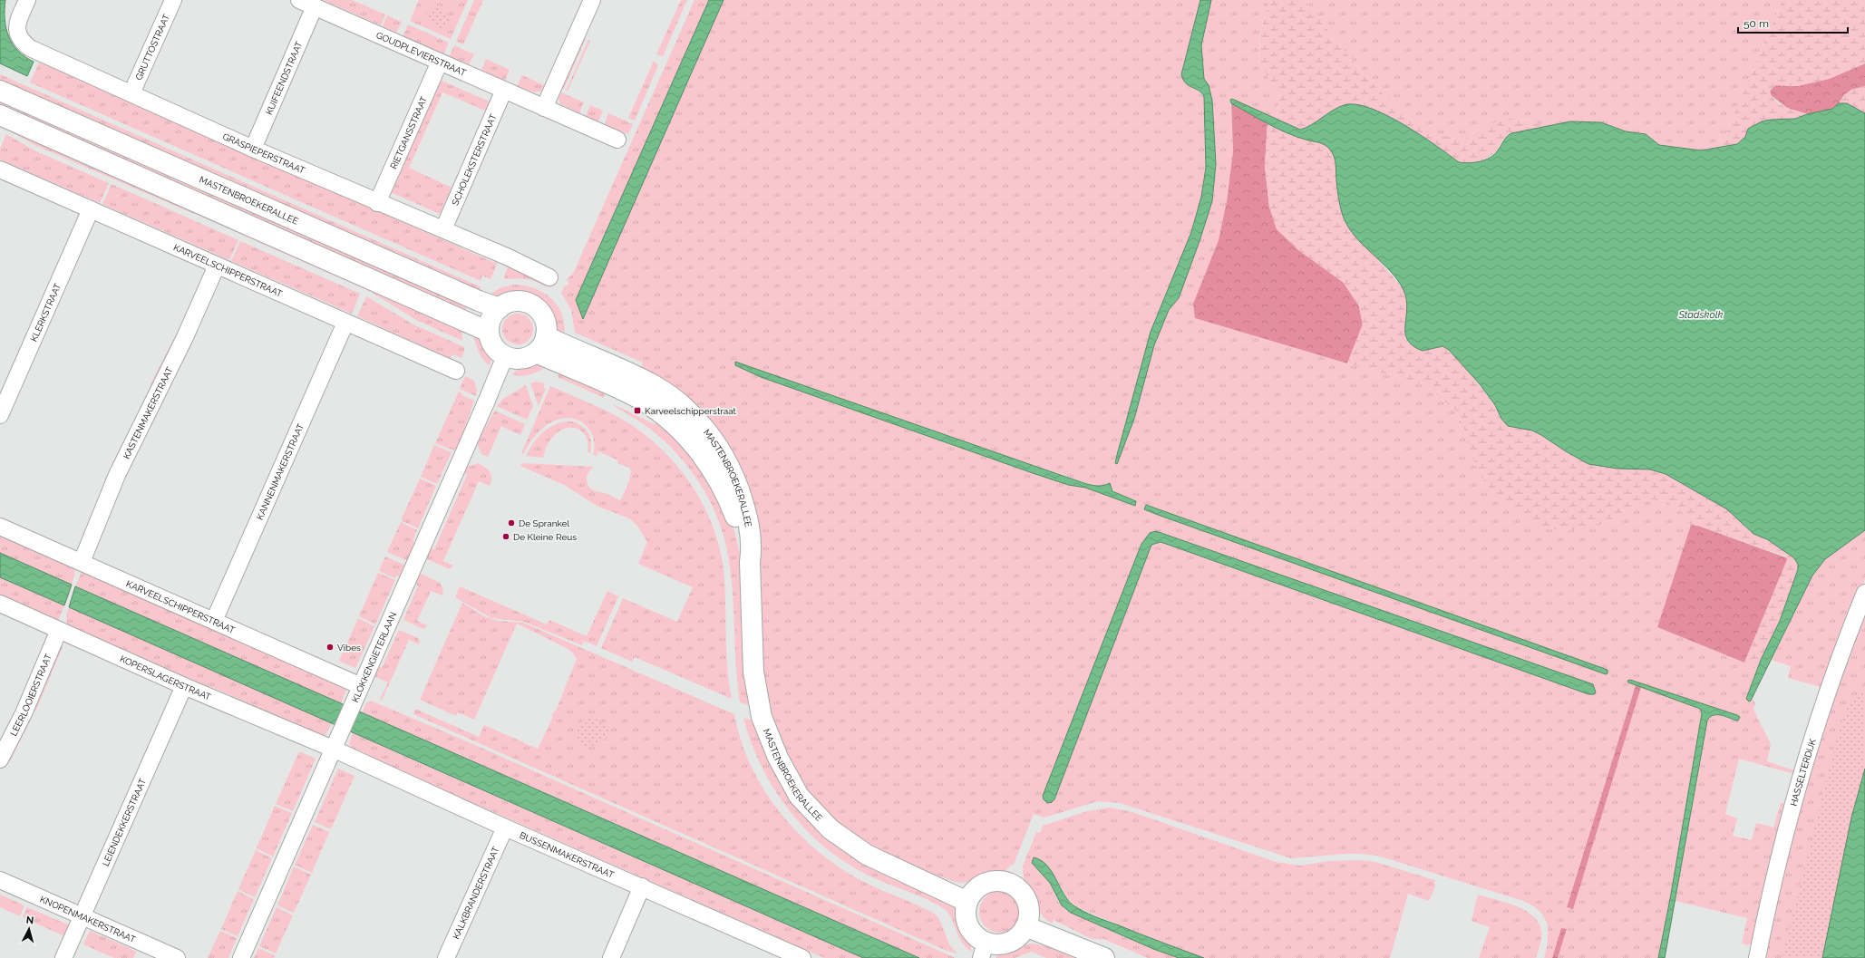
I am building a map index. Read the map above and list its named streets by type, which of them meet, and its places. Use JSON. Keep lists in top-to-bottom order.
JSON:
{
  "streets": {
    "main road": ["MASTENBROEKERALLEE"],
    "street": [
      "GRUTTOSTRAAT",
      "GOUDPLEVIERSTRAAT",
      "KUIFEENDSTRAAT",
      "RIETGANSSTRAAT",
      "GRASPIEPERSTRAAT",
      "SCHOLEKSTERSTRAAT",
      "KARVEELSCHIPPERSTRAAT",
      "KLERKSTRAAT",
      "KASTENMAKERSTRAAT",
      "KANNENMAKERSTRAAT",
      "KLOKKENGIETERLAAN",
      "KOPERSLAGERSTRAAT",
      "LEERLOOIERSTRAAT",
      "HASSELTERDIJK",
      "LEIENDEKKERSTRAAT",
      "BUSSENMAKERSTRAAT",
      "KALKBRANDERSTRAAT",
      "KNOPENMAKERSTRAAT"
    ]
  },
  "crossings": [
    ["GRUTTOSTRAAT", "GRASPIEPERSTRAAT"],
    ["GOUDPLEVIERSTRAAT", "KUIFEENDSTRAAT"],
    ["GOUDPLEVIERSTRAAT", "RIETGANSSTRAAT"],
    ["GOUDPLEVIERSTRAAT", "SCHOLEKSTERSTRAAT"],
    ["KUIFEENDSTRAAT", "GRASPIEPERSTRAAT"],
    ["RIETGANSSTRAAT", "GRASPIEPERSTRAAT"],
    ["GRASPIEPERSTRAAT", "SCHOLEKSTERSTRAAT"],
    ["MASTENBROEKERALLEE", "KLOKKENGIETERLAAN"],
    ["KARVEELSCHIPPERSTRAAT", "KLERKSTRAAT"],
    ["KARVEELSCHIPPERSTRAAT", "KASTENMAKERSTRAAT"],
    ["KARVEELSCHIPPERSTRAAT", "KANNENMAKERSTRAAT"],
    ["KARVEELSCHIPPERSTRAAT", "KLOKKENGIETERLAAN"],
    ["KLOKKENGIETERLAAN", "KOPERSLAGERSTRAAT"],
    ["KLOKKENGIETERLAAN", "BUSSENMAKERSTRAAT"],
    ["KOPERSLAGERSTRAAT", "LEERLOOIERSTRAAT"],
    ["KOPERSLAGERSTRAAT", "LEIENDEKKERSTRAAT"],
    ["KOPERSLAGERSTRAAT", "BUSSENMAKERSTRAAT"],
    ["LEIENDEKKERSTRAAT", "KNOPENMAKERSTRAAT"],
    ["BUSSENMAKERSTRAAT", "KALKBRANDERSTRAAT"]
  ],
  "water": ["Stadskolk"],
  "places": {
    "transit": ["Karveelschipperstraat"],
    "other": ["De Sprankel", "De Kleine Reus", "Vibes"]
  },
  "scale_bar": "50 m",
  "north": "top"
}
